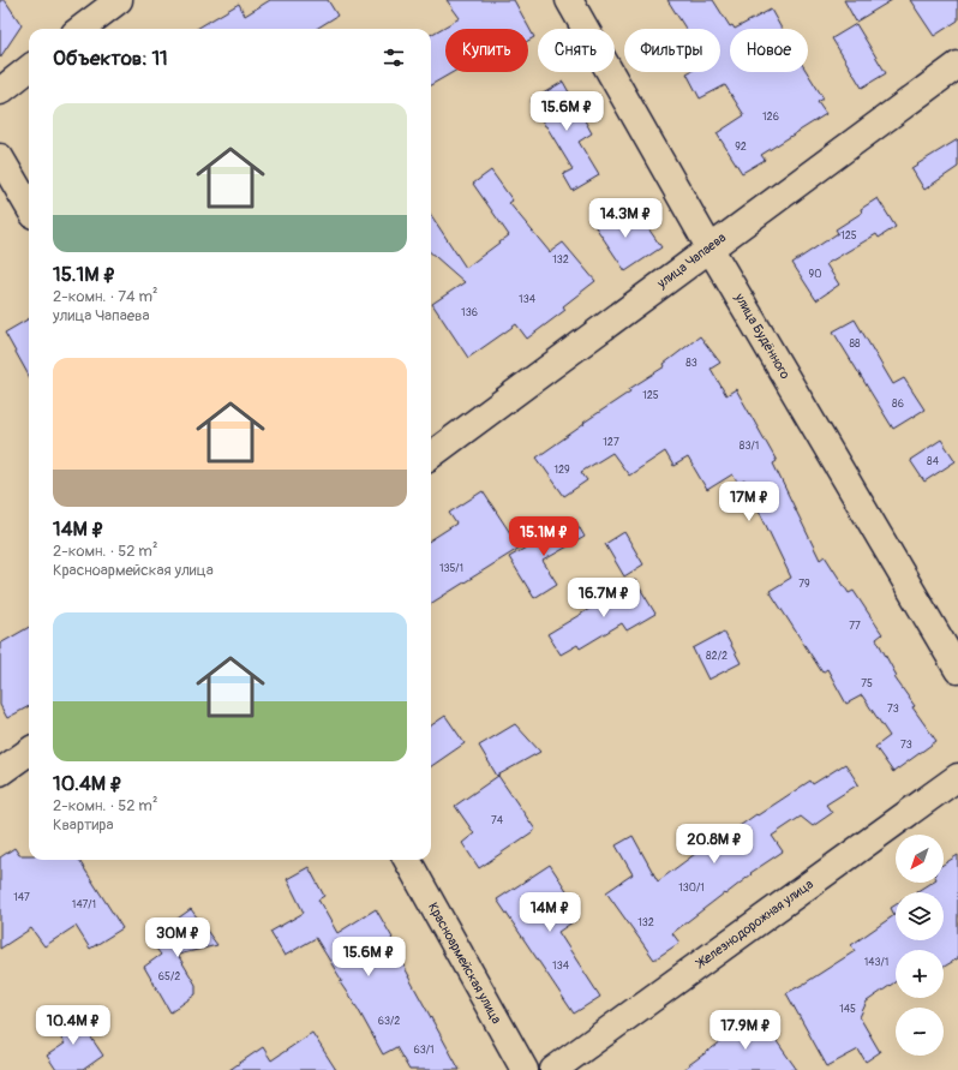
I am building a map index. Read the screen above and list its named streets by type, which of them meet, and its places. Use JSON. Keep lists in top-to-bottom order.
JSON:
{
  "streets": {
    "street": [
      "улица Чапаева",
      "улица Будённого",
      "Железнодорожная улица",
      "Красноармейская улица"
    ]
  },
  "crossings": [
    ["улица Чапаева", "улица Будённого"]
  ],
  "house_numbers": [
    "126",
    "92",
    "125",
    "132",
    "90",
    "134",
    "136",
    "88",
    "83",
    "125",
    "86",
    "127",
    "83/1",
    "84",
    "129",
    "135/1",
    "79",
    "77",
    "82/2",
    "75",
    "73",
    "73",
    "74",
    "130/1",
    "147",
    "147/1",
    "132",
    "143/1",
    "134",
    "65/2",
    "145",
    "63/2",
    "63/1"
  ],
  "north": "bottom left",
  "page": {
    "chip": [
      "Купить",
      "Снять",
      "Фильтры",
      "Новое"
    ],
    "heading": "Объектов: 11",
    "list": [
      {
        "name": "15.1M ₽",
        "note": "2-комн. · 74 m² · улица Чапаева"
      },
      {
        "name": "14M ₽",
        "note": "2-комн. · 52 m² · Красноармейская улица"
      },
      {
        "name": "10.4M ₽",
        "note": "2-комн. · 52 m² · Квартира"
      }
    ],
    "price": [
      "15.6M ₽",
      "14.3M ₽",
      "17M ₽",
      "15.1M ₽",
      "16.7M ₽",
      "20.8M ₽",
      "14M ₽",
      "30M ₽",
      "15.6M ₽",
      "10.4M ₽",
      "17.9M ₽"
    ],
    "map_buttons": ["+", "−"]
  }
}
